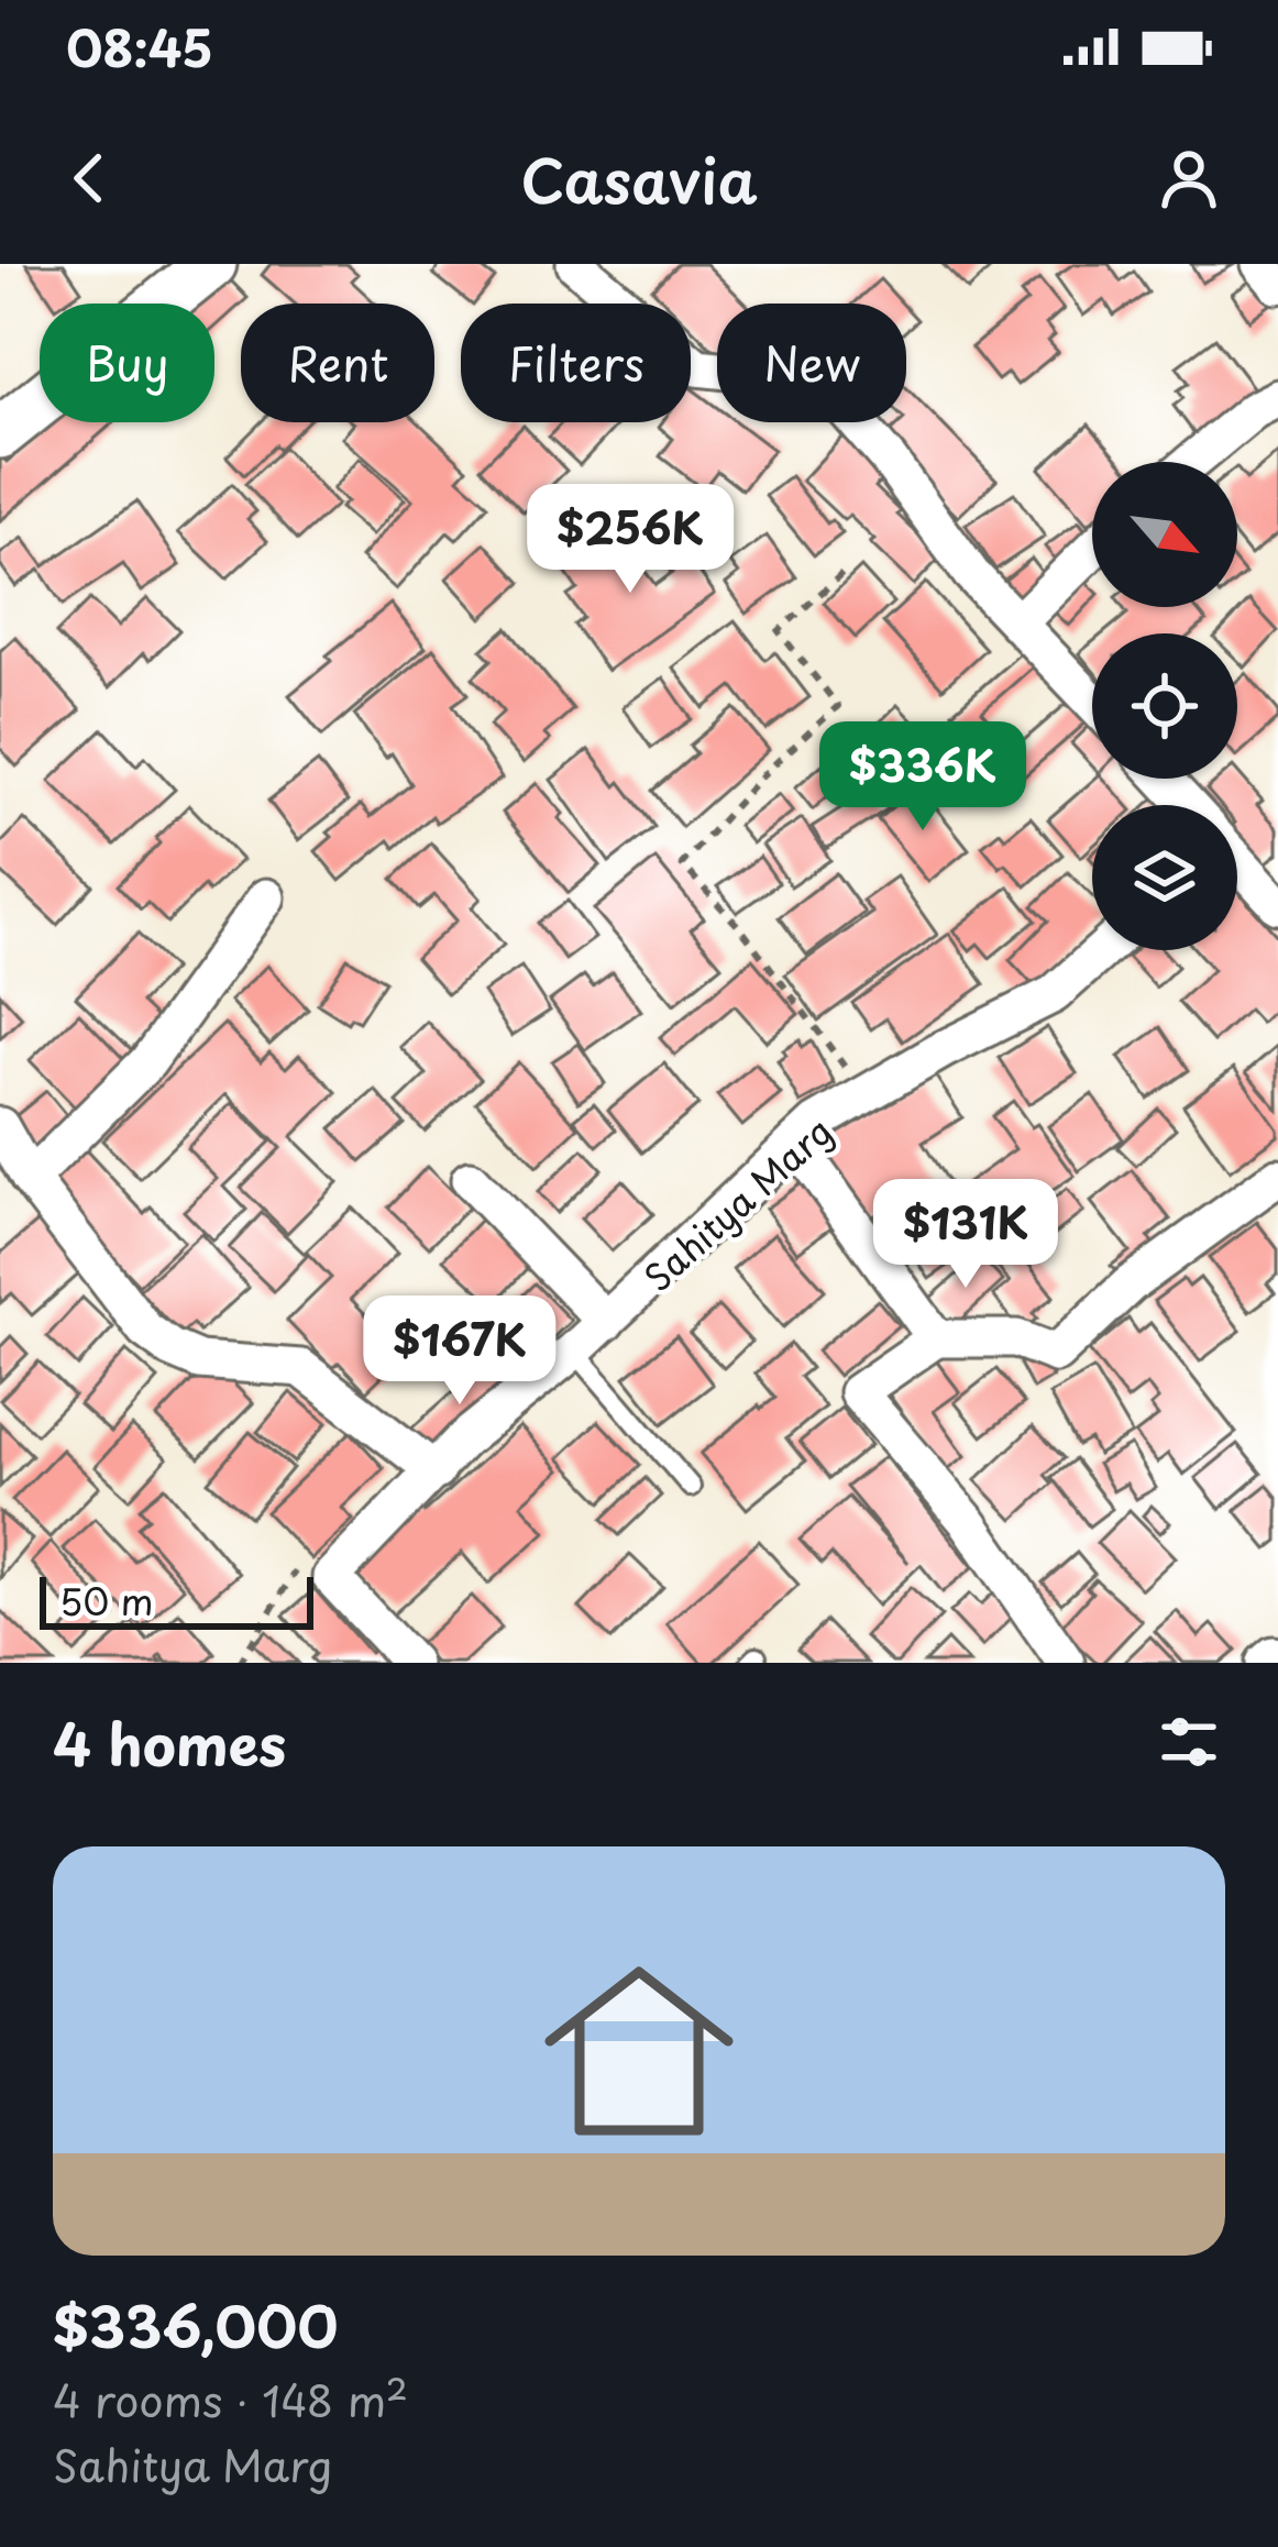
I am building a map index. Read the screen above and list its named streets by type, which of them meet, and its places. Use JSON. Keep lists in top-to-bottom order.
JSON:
{
  "streets": {
    "street": ["Sahitya Marg"]
  },
  "scale_bar": "50 m",
  "north": "bottom right",
  "page": {
    "status": "08:45",
    "header": "Casavia",
    "chip": [
      "Buy",
      "Rent",
      "Filters",
      "New"
    ],
    "price": [
      "$256K",
      "$336K",
      "$131K",
      "$167K"
    ],
    "scale": "50 m",
    "heading": "4 homes",
    "list": [
      {
        "name": "$336,000",
        "note": "4 rooms · 148 m² · Sahitya Marg"
      }
    ]
  }
}
